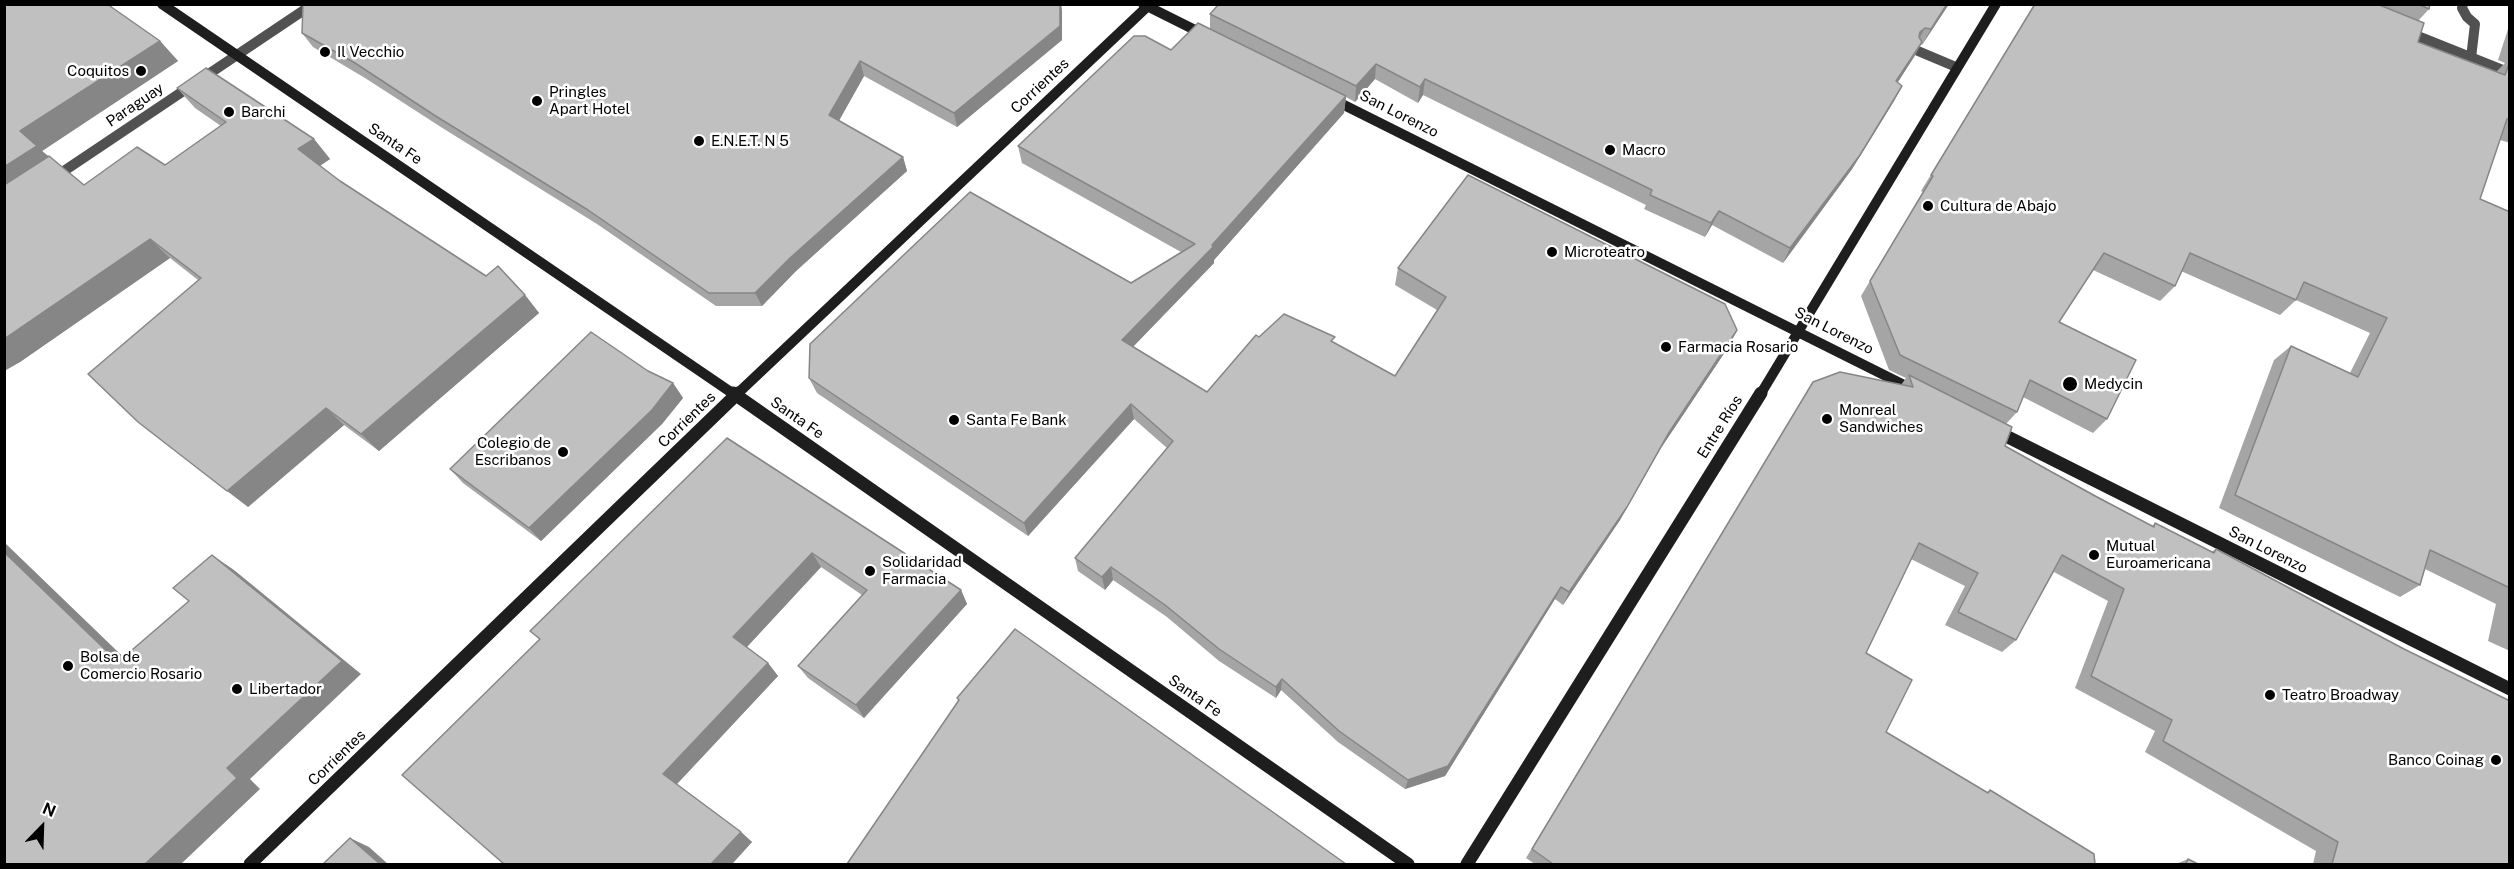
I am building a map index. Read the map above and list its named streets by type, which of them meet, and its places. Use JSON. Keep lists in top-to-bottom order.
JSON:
{
  "streets": {
    "main road": [
      "Corrientes",
      "San Lorenzo",
      "Santa Fe",
      "Entre Ríos"
    ],
    "street": ["Paraguay"]
  },
  "crossings": [
    ["Corrientes", "Santa Fe"],
    ["Paraguay", "Santa Fe"],
    ["San Lorenzo", "Entre Ríos"]
  ],
  "places": [
    "Il Vecchio",
    "Coquitos",
    "Pringles Apart Hotel",
    "Barchi",
    "E.N.E.T. N 5",
    "Macro",
    "Cultura de Abajo",
    "Microteatro",
    "Farmacia Rosario",
    "Medycin",
    "Monreal Sandwiches",
    "Santa Fe Bank",
    "Colegio de Escribanos",
    "Mutual Euroamericana",
    "Solidaridad Farmacia",
    "Bolsa de Comercio Rosario",
    "Libertador",
    "Teatro Broadway",
    "Banco Coinag"
  ],
  "north": "top right"
}
